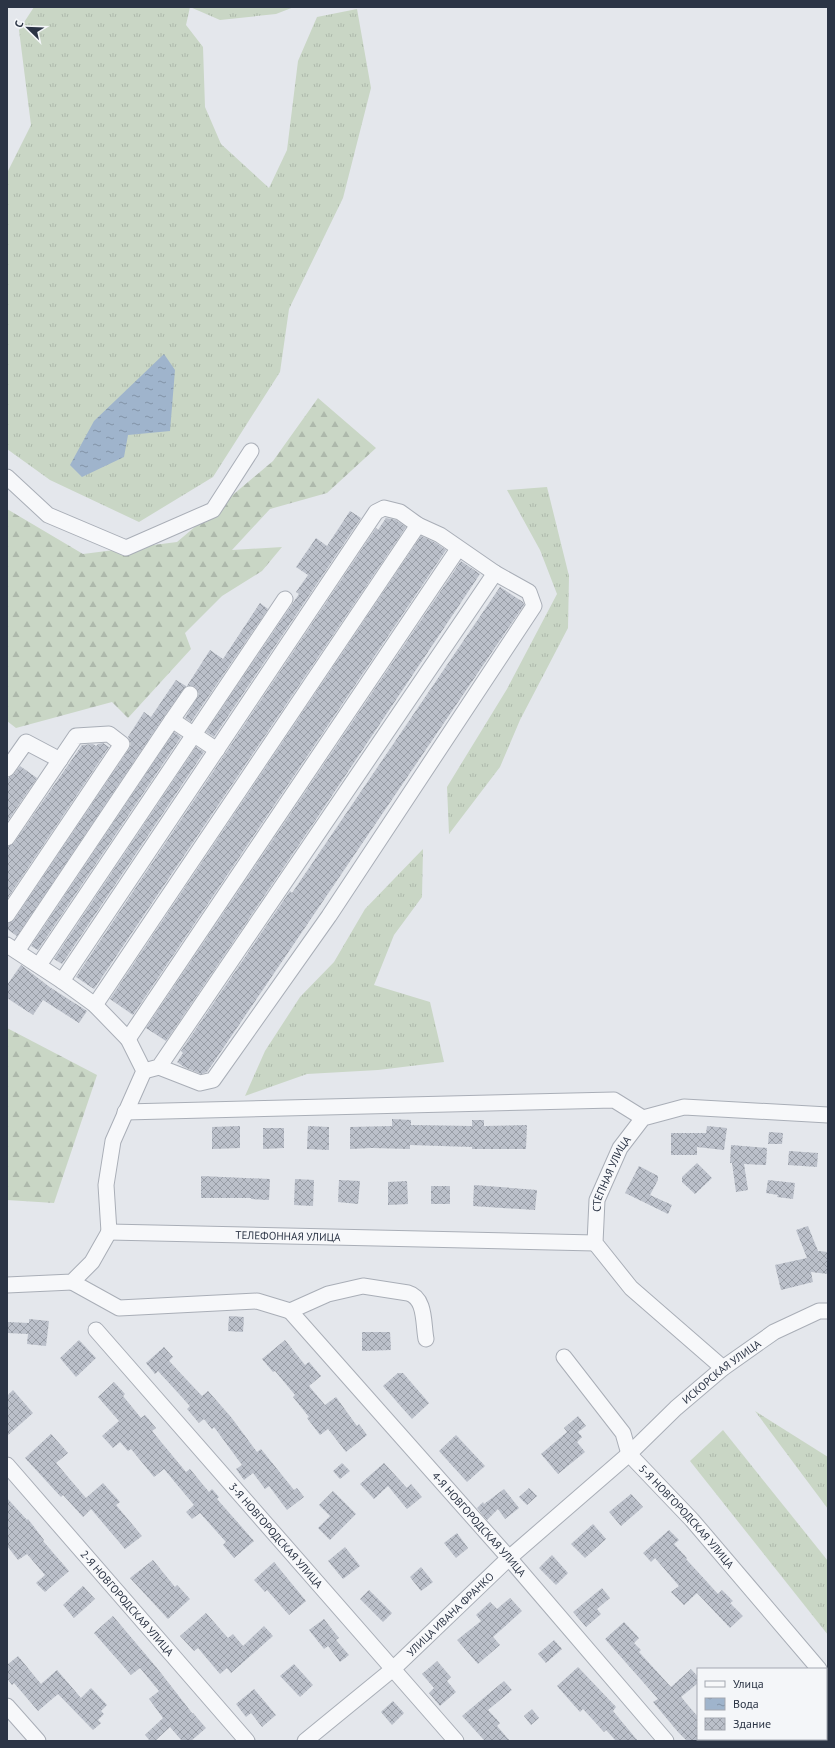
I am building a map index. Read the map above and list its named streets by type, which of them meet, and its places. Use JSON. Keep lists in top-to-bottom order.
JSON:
{
  "streets": {
    "street": [
      "СТЕПНАЯ УЛИЦА",
      "ТЕЛЕФОННАЯ УЛИЦА",
      "ИСКОРСКАЯ УЛИЦА",
      "5-Я НОВГОРОДСКАЯ УЛИЦА",
      "4-Я НОВГОРОДСКАЯ УЛИЦА",
      "3-Я НОВГОРОДСКАЯ УЛИЦА",
      "2-Я НОВГОРОДСКАЯ УЛИЦА",
      "УЛИЦА ИВАНА ФРАНКО"
    ]
  },
  "crossings": [
    ["СТЕПНАЯ УЛИЦА", "ТЕЛЕФОННАЯ УЛИЦА"],
    ["ИСКОРСКАЯ УЛИЦА", "5-Я НОВГОРОДСКАЯ УЛИЦА"],
    ["ИСКОРСКАЯ УЛИЦА", "УЛИЦА ИВАНА ФРАНКО"],
    ["5-Я НОВГОРОДСКАЯ УЛИЦА", "УЛИЦА ИВАНА ФРАНКО"],
    ["4-Я НОВГОРОДСКАЯ УЛИЦА", "УЛИЦА ИВАНА ФРАНКО"],
    ["3-Я НОВГОРОДСКАЯ УЛИЦА", "УЛИЦА ИВАНА ФРАНКО"]
  ],
  "legend": ["Улица", "Вода", "Здание"],
  "north": "top left"
}
